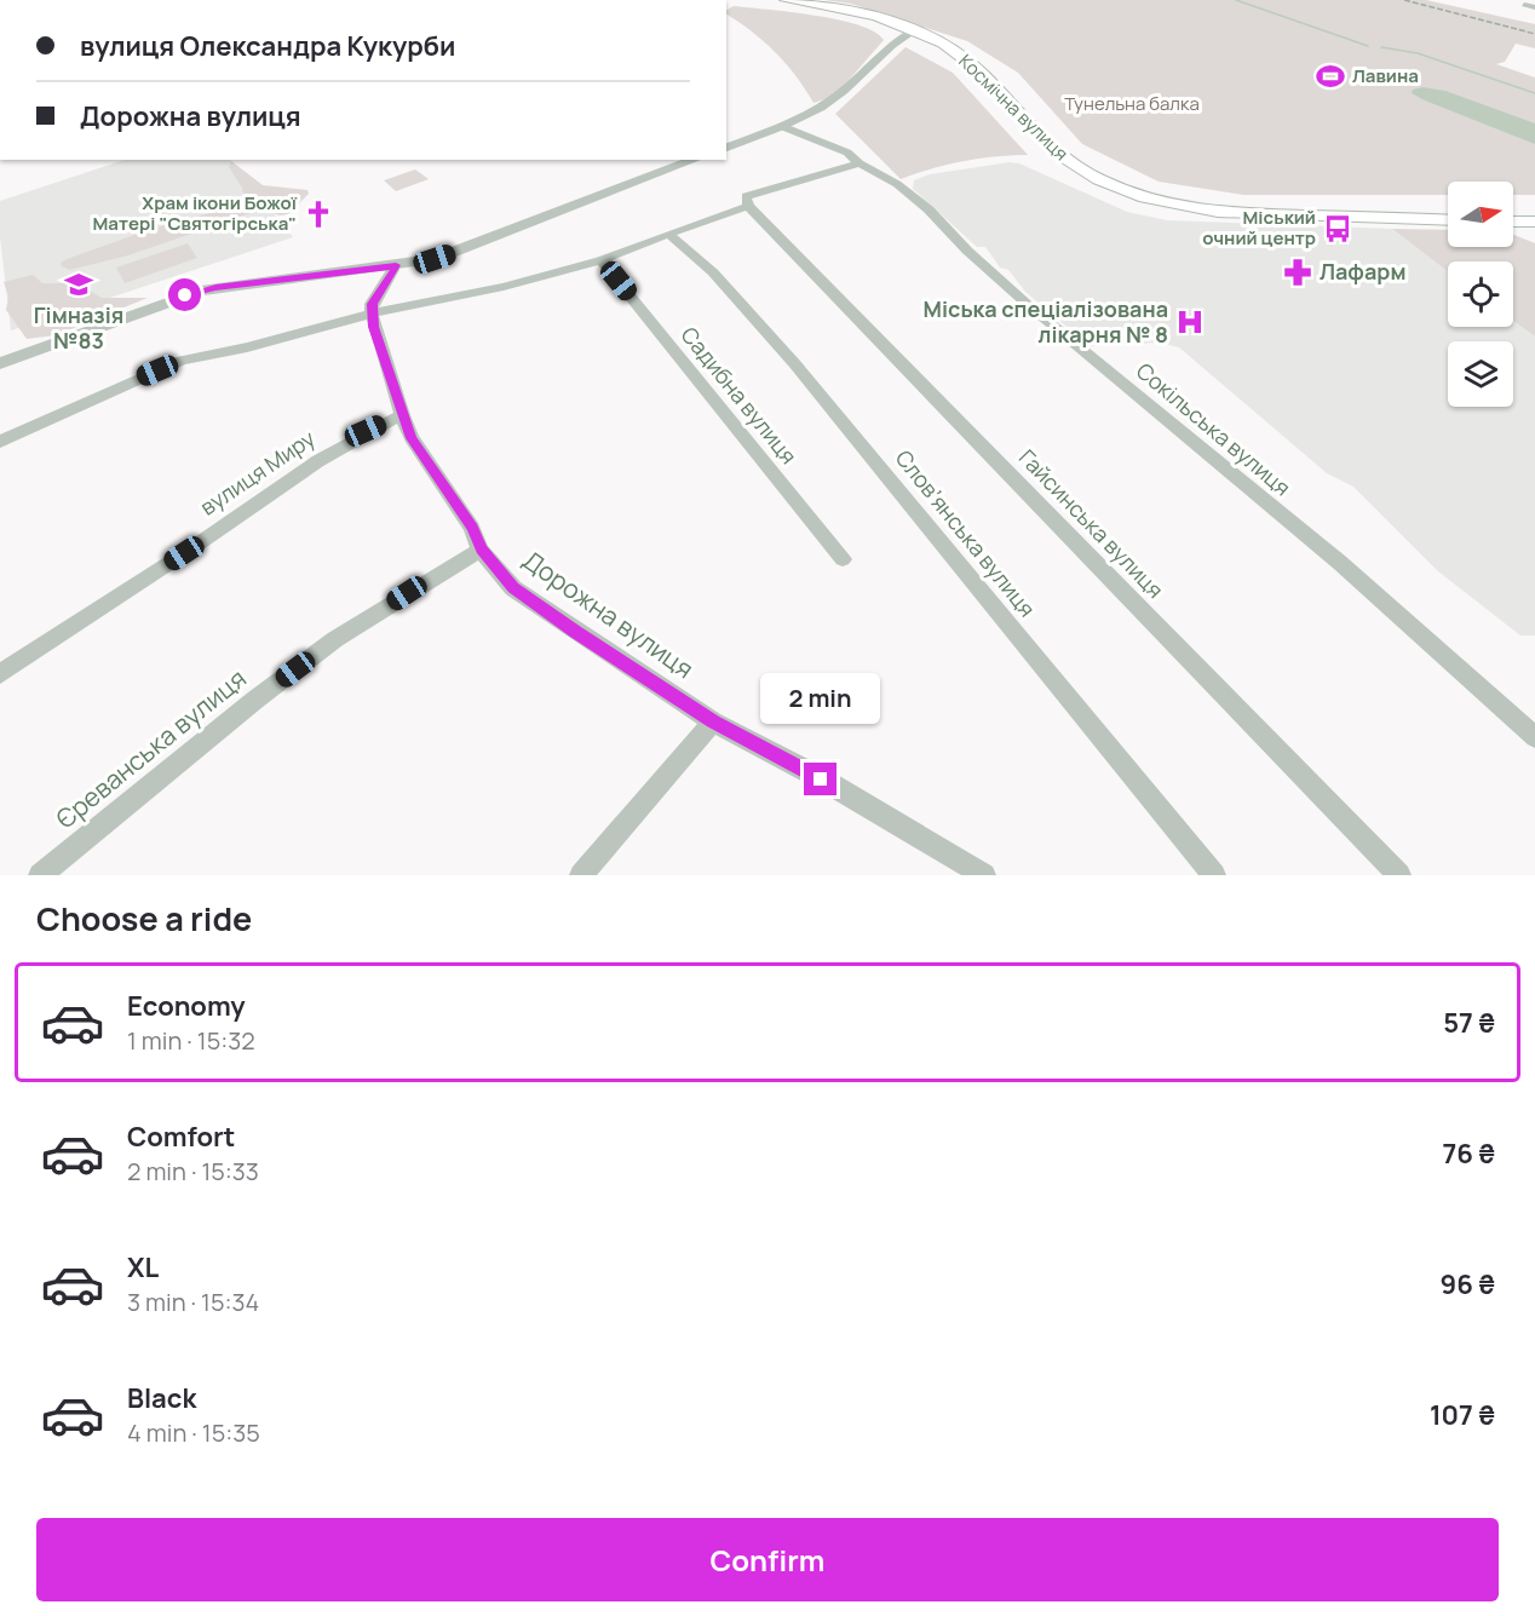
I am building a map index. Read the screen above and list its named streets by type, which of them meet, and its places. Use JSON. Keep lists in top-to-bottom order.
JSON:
{
  "streets": {
    "main road": ["Космічна вулиця"],
    "street": [
      "Садибна вулиця",
      "Сокільська вулиця",
      "вулиця Миру",
      "Гайсинська вулиця",
      "Словʼянська вулиця",
      "Дорожна вулиця",
      "Єреванська вулиця"
    ]
  },
  "crossings": [
    ["вулиця Миру", "Дорожна вулиця"],
    ["Дорожна вулиця", "Єреванська вулиця"]
  ],
  "parks": ["Тунельна балка"],
  "places": {
    "sports": ["Лавина"],
    "church": ["Храм ікони Божої Матері \"Святогірська\""],
    "bus stop": ["Міський очний центр"],
    "pharmacy": ["Лафарм"],
    "school or university": ["Гімназія №83"],
    "hospital": ["Міська спеціалізована лікарня № 8"]
  },
  "north": "right",
  "page": {
    "banner": ["вулиця Олександра Кукурби", "Дорожна вулиця"],
    "bubble": "2 min",
    "heading": "Choose a ride",
    "list": [
      {
        "name": "Economy",
        "note": "1 min · 15:32",
        "value": "57 ₴"
      },
      {
        "name": "Comfort",
        "note": "2 min · 15:33",
        "value": "76 ₴"
      },
      {
        "name": "XL",
        "note": "3 min · 15:34",
        "value": "96 ₴"
      },
      {
        "name": "Black",
        "note": "4 min · 15:35",
        "value": "107 ₴"
      }
    ],
    "buttons": "Confirm"
  }
}
